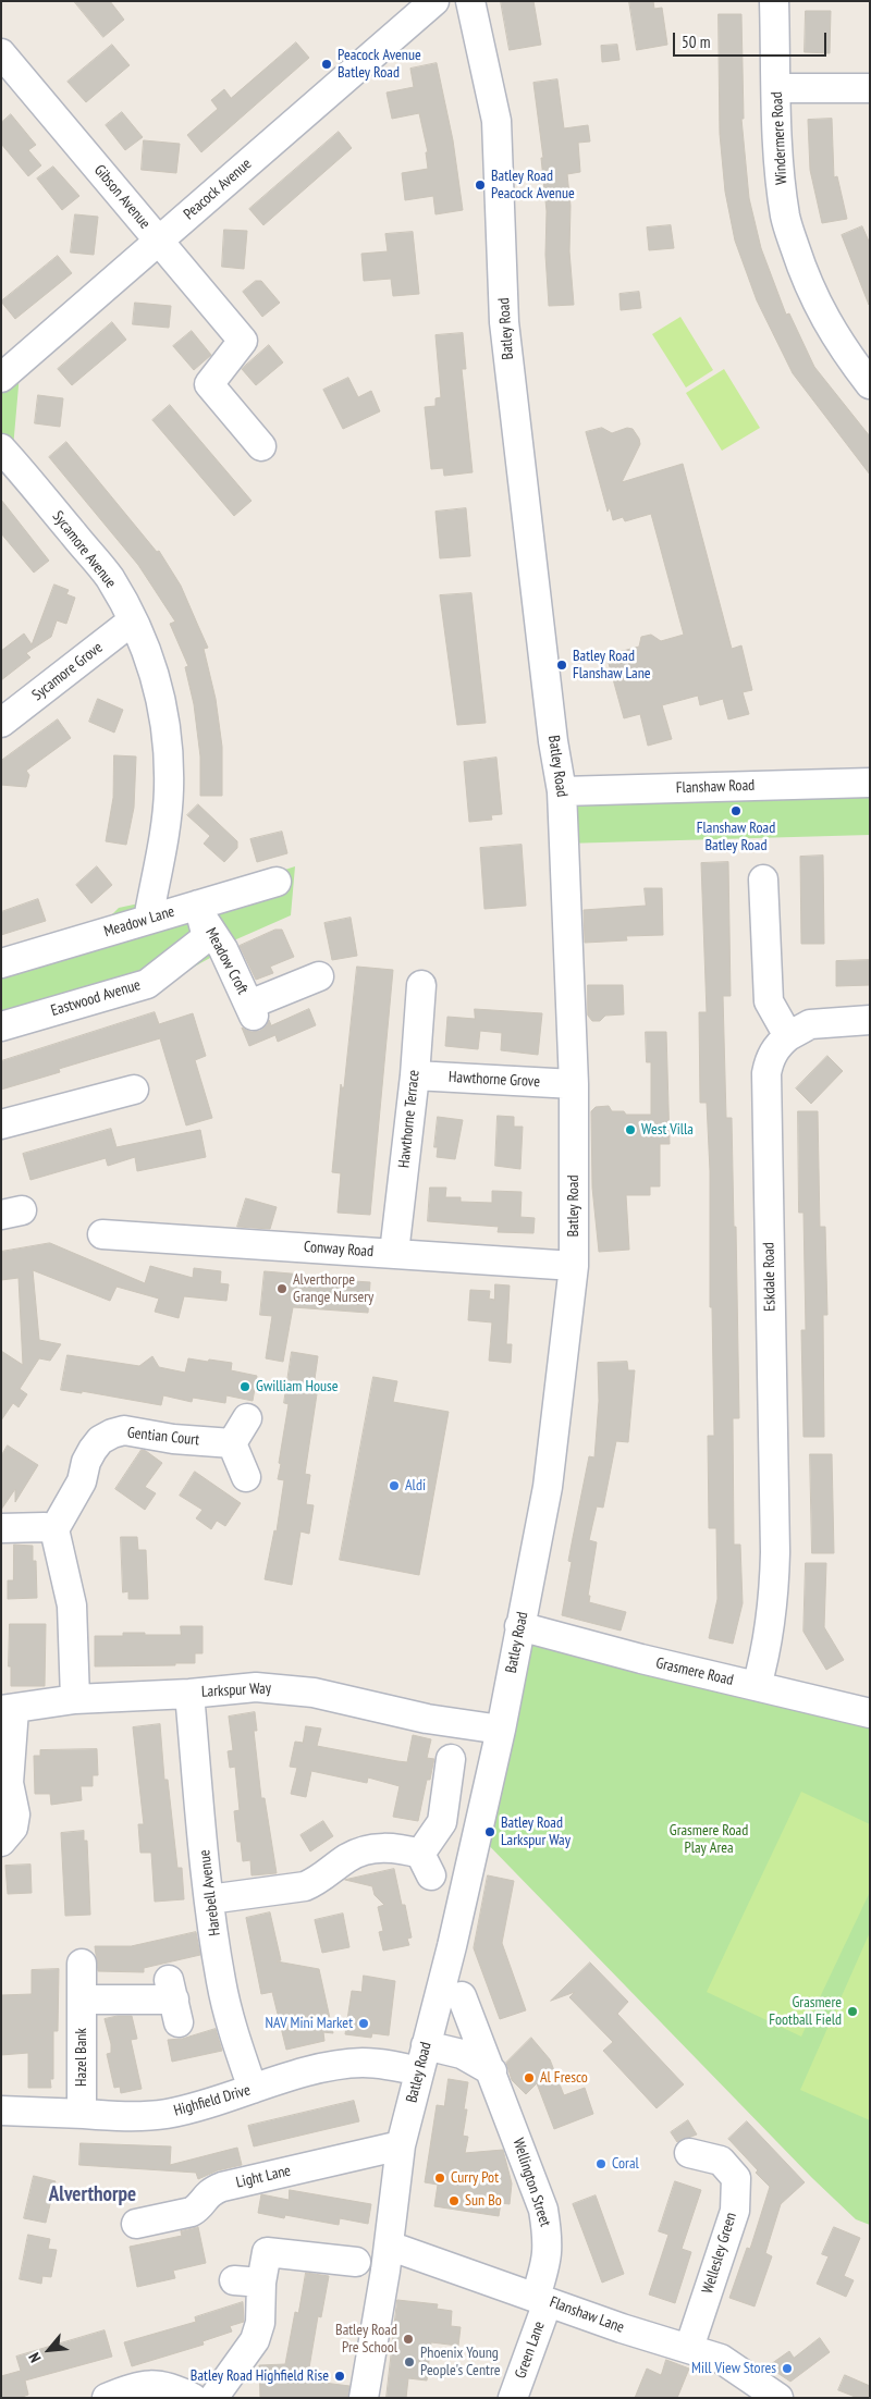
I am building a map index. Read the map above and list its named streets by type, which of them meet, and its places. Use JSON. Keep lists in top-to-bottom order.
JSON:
{
  "streets": {
    "street": [
      "Windermere Road",
      "Peacock Avenue",
      "Gibson Avenue",
      "Batley Road",
      "Sycamore Avenue",
      "Sycamore Grove",
      "Flanshaw Road",
      "Meadow Lane",
      "Meadow Croft",
      "Eastwood Avenue",
      "Hawthorne Grove",
      "Hawthorne Terrace",
      "Conway Road",
      "Eskdale Road",
      "Gentian Court",
      "Grasmere Road",
      "Larkspur Way",
      "Harebell Avenue",
      "Hazel Bank",
      "Highfield Drive",
      "Light Lane",
      "Wellington Street",
      "Wellesley Green",
      "Flanshaw Lane",
      "Green Lane"
    ]
  },
  "crossings": [
    ["Peacock Avenue", "Gibson Avenue"],
    ["Batley Road", "Flanshaw Road"],
    ["Batley Road", "Hawthorne Grove"],
    ["Batley Road", "Conway Road"],
    ["Batley Road", "Grasmere Road"],
    ["Batley Road", "Larkspur Way"],
    ["Batley Road", "Highfield Drive"],
    ["Batley Road", "Light Lane"],
    ["Batley Road", "Flanshaw Lane"],
    ["Sycamore Avenue", "Sycamore Grove"],
    ["Sycamore Avenue", "Meadow Lane"],
    ["Meadow Lane", "Meadow Croft"],
    ["Meadow Lane", "Eastwood Avenue"],
    ["Meadow Croft", "Eastwood Avenue"],
    ["Hawthorne Grove", "Hawthorne Terrace"],
    ["Hawthorne Terrace", "Conway Road"],
    ["Eskdale Road", "Grasmere Road"],
    ["Larkspur Way", "Harebell Avenue"],
    ["Harebell Avenue", "Highfield Drive"],
    ["Hazel Bank", "Highfield Drive"],
    ["Wellington Street", "Flanshaw Lane"],
    ["Wellington Street", "Green Lane"],
    ["Wellesley Green", "Flanshaw Lane"],
    ["Flanshaw Lane", "Green Lane"]
  ],
  "districts": ["Alverthorpe"],
  "parks": ["Grasmere Road Play Area"],
  "places": [
    "Peacock Avenue Batley Road",
    "Batley Road Peacock Avenue",
    "Batley Road Flanshaw Lane",
    "Flanshaw Road Batley Road",
    "West Villa",
    "Alverthorpe Grange Nursery",
    "Gwilliam House",
    "Aldi",
    "Batley Road Larkspur Way",
    "Grasmere Football Field",
    "NAV Mini Market",
    "Al Fresco",
    "Coral",
    "Curry Pot",
    "Sun Bo",
    "Batley Road Pre School",
    "Phoenix Young People's Centre",
    "Mill View Stores",
    "Batley Road Highfield Rise"
  ],
  "scale_bar": "50 m",
  "north": "bottom left"
}
